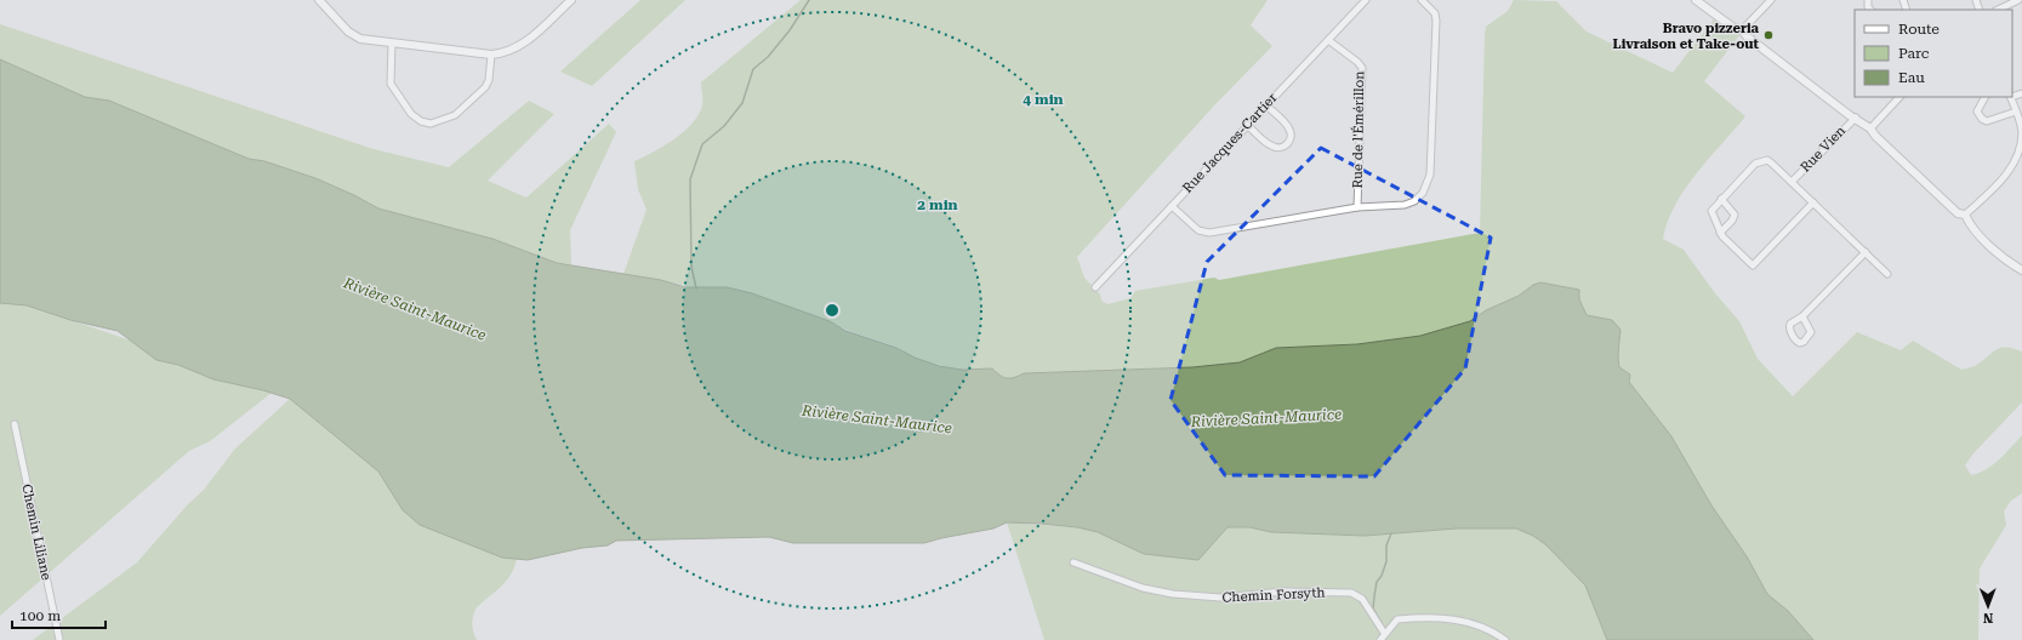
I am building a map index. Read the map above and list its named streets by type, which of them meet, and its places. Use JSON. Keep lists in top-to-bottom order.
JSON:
{
  "streets": {
    "street": [
      "Rue de l'Émérillon",
      "Rue Jacques-Cartier",
      "Rue Vien",
      "Chemin Liliane",
      "Chemin Forsyth"
    ]
  },
  "crossings": [
    ["Rue de l'Émérillon", "Rue Jacques-Cartier"]
  ],
  "water": ["Rivière Saint-Maurice"],
  "places": ["Bravo pizzeria Livraison et Take-out"],
  "legend": ["Route", "Parc", "Eau"],
  "scale_bar": "100 m",
  "north": "bottom",
  "rings": ["4 min", "2 min"]
}
